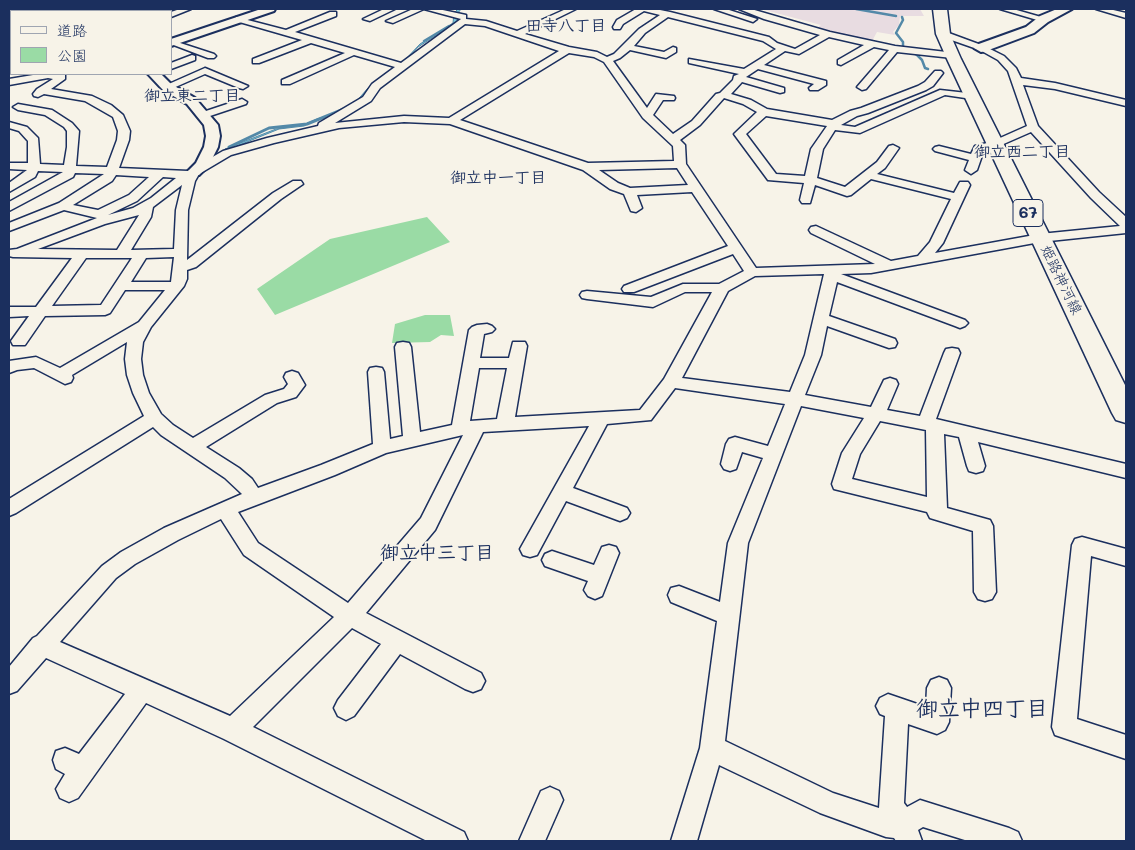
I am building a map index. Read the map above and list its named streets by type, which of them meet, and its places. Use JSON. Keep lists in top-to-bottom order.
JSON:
{
  "streets": {
    "main road": ["67", "姫路神河線"]
  },
  "districts": [
    "田寺八丁目",
    "御立東二丁目",
    "御立西二丁目",
    "御立中一丁目",
    "御立中三丁目",
    "御立中四丁目"
  ],
  "legend": ["道路", "公園"]
}
